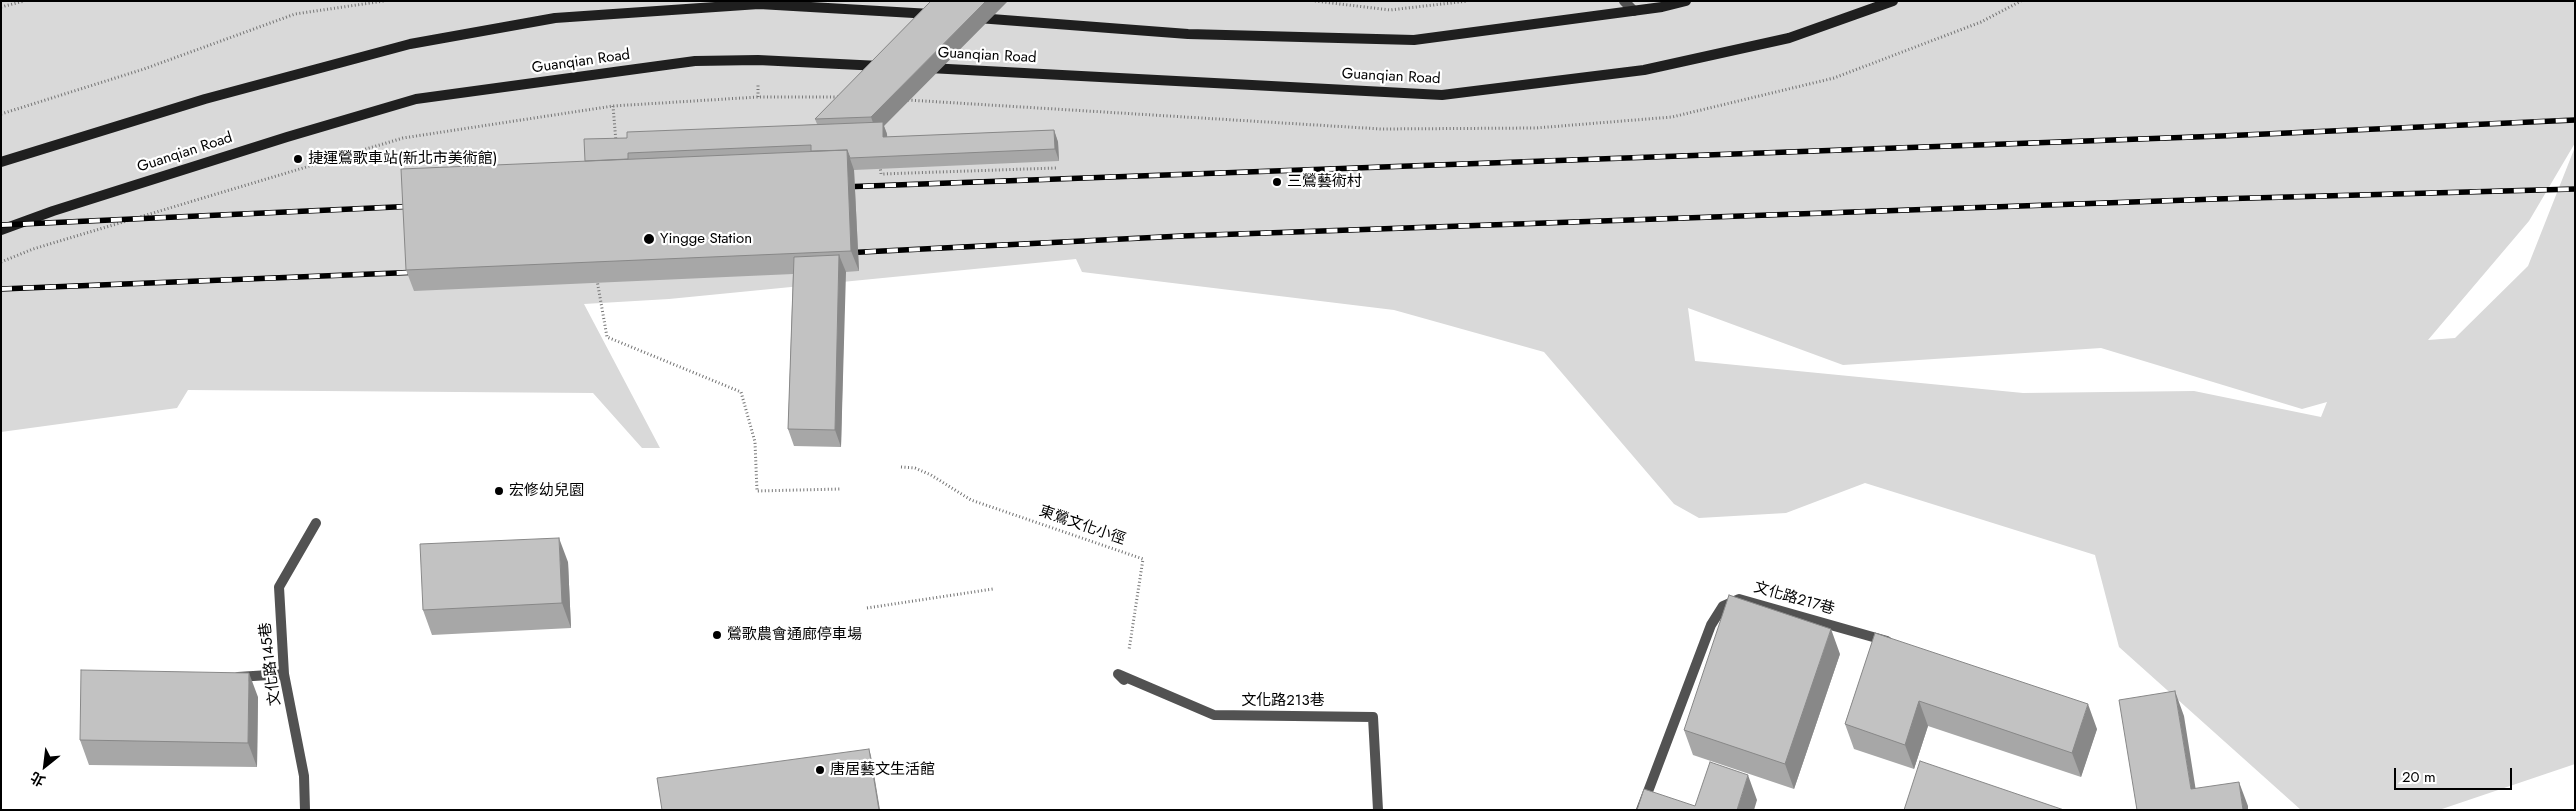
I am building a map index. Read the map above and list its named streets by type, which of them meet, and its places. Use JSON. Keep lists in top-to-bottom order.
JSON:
{
  "streets": {
    "street": ["Guanqian Road"],
    "lane": ["文化路217巷", "文化路145巷", "文化路213巷"],
    "path": ["東鶯文化小徑"]
  },
  "crossings": [
    ["東鶯文化小徑", "文化路213巷"]
  ],
  "places": [
    "捷運鶯歌車站(新北市美術館)",
    "三鶯藝術村",
    "Yingge Station",
    "宏修幼兒園",
    "鶯歌農會通廊停車場",
    "唐居藝文生活館"
  ],
  "scale_bar": "20 m",
  "north": "bottom left"
}
